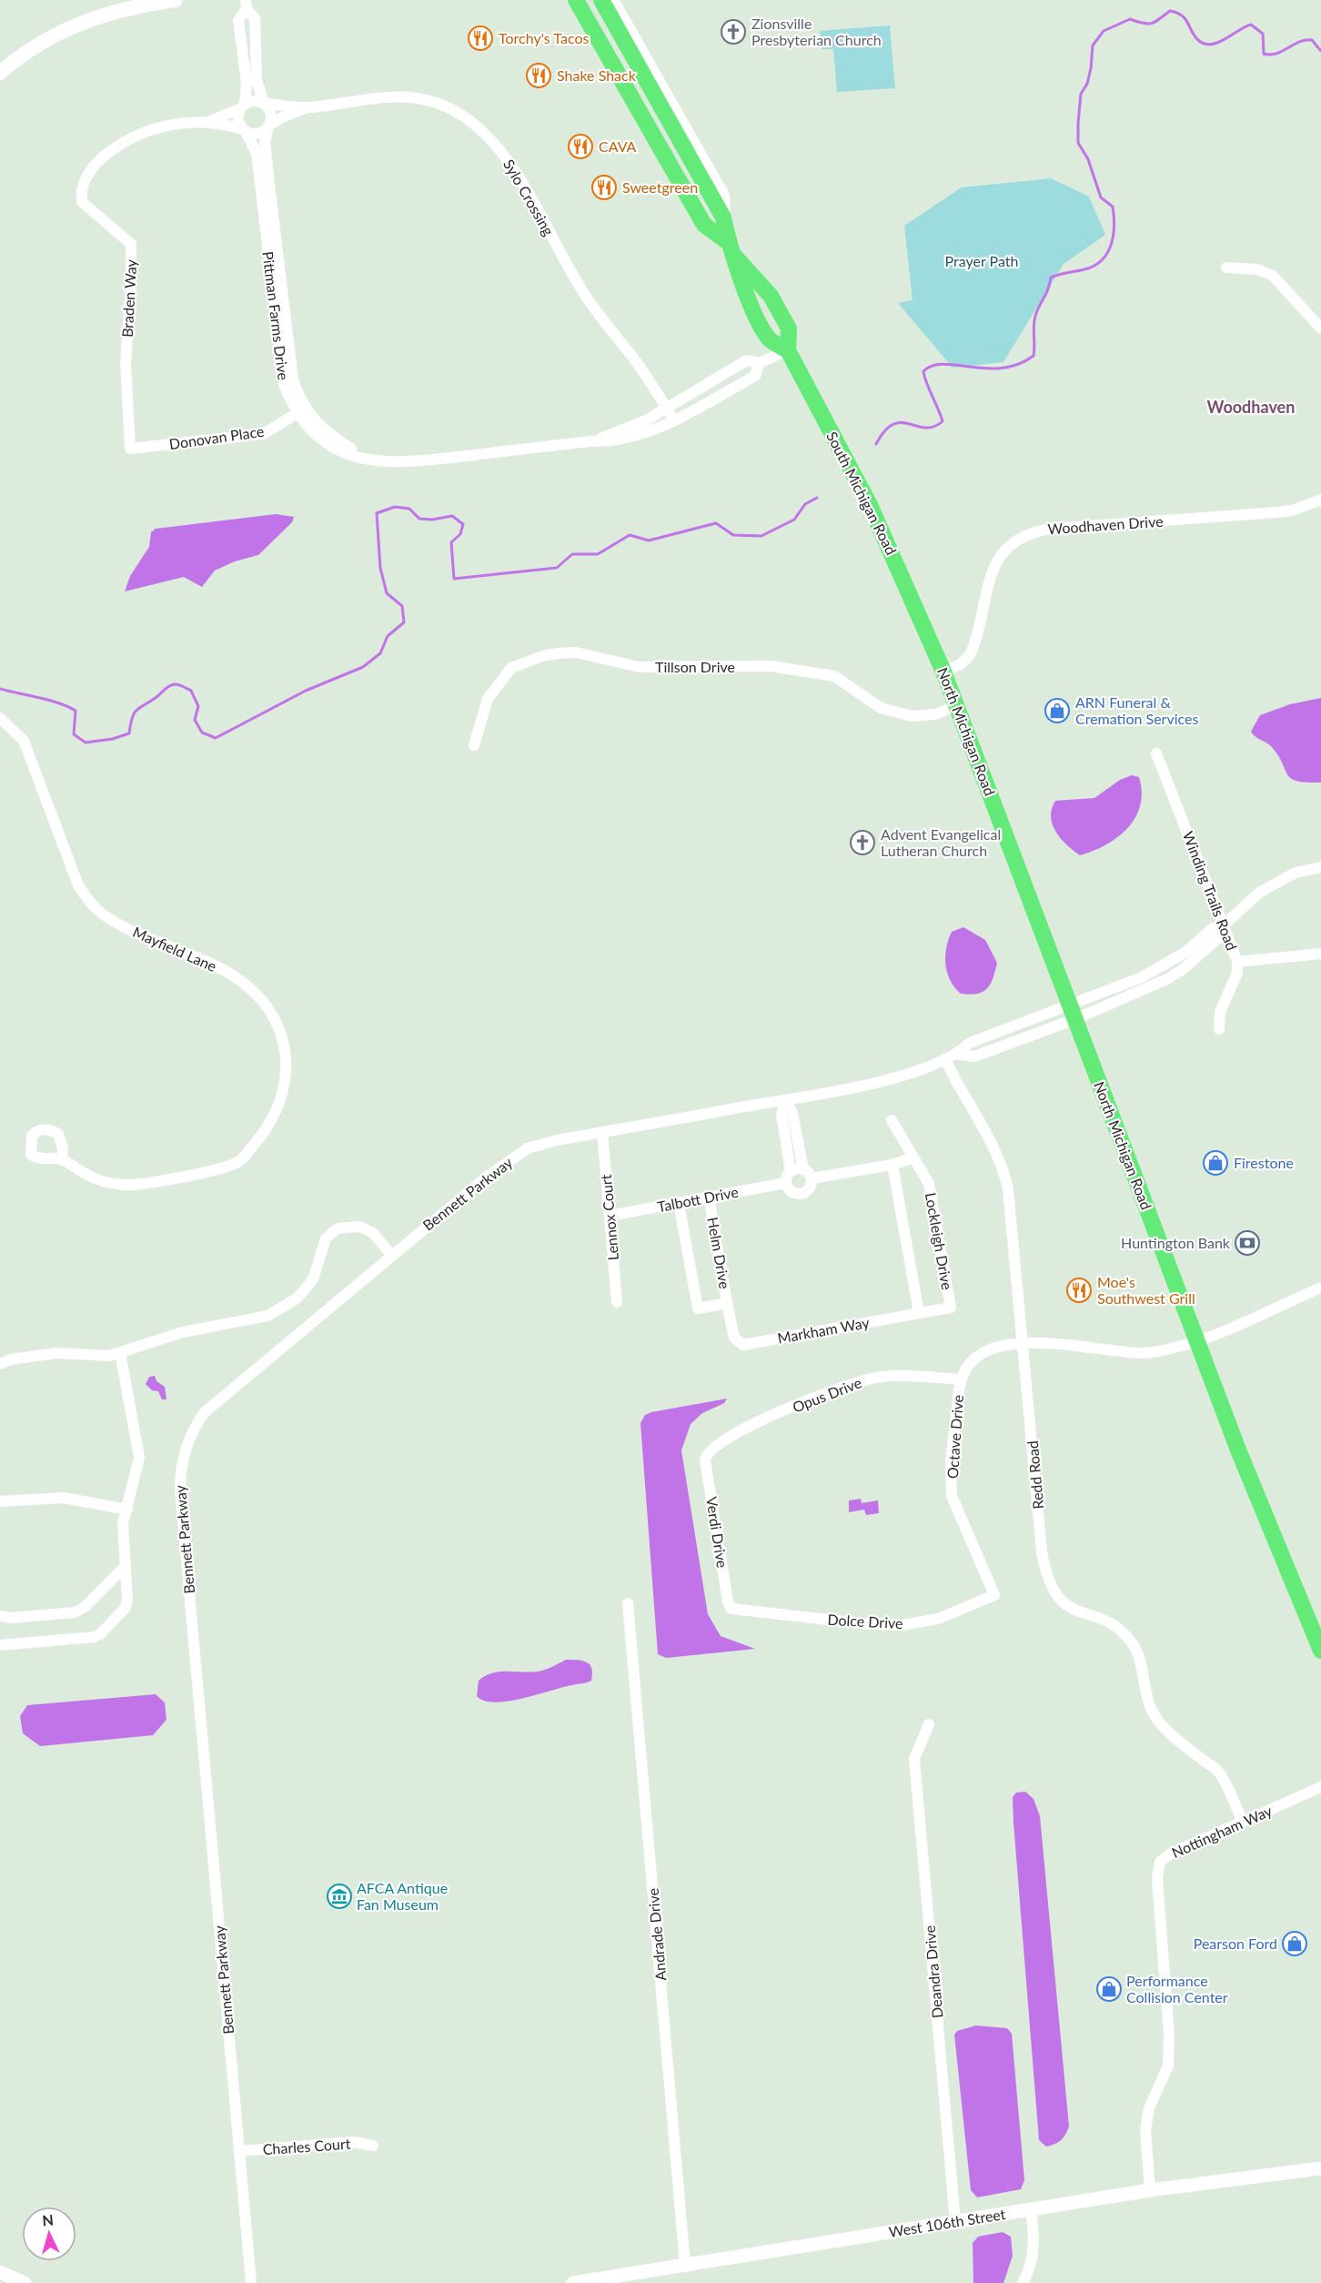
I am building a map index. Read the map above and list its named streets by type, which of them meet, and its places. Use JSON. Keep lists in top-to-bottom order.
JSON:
{
  "streets": {
    "main road": ["South Michigan Road", "North Michigan Road"],
    "street": [
      "Sylo Crossing",
      "Braden Way",
      "Pittman Farms Drive",
      "Donovan Place",
      "Woodhaven Drive",
      "Tillson Drive",
      "Winding Trails Road",
      "Mayfield Lane",
      "Bennett Parkway",
      "Talbott Drive",
      "Lennox Court",
      "Lockleigh Drive",
      "Helm Drive",
      "Markham Way",
      "Opus Drive",
      "Octave Drive",
      "Redd Road",
      "Verdi Drive",
      "Dolce Drive",
      "Nottingham Way",
      "Andrade Drive",
      "Deandra Drive",
      "Charles Court",
      "West 106th Street"
    ]
  },
  "crossings": [
    ["Sylo Crossing", "Pittman Farms Drive"],
    ["Braden Way", "Pittman Farms Drive"],
    ["Braden Way", "Donovan Place"],
    ["Pittman Farms Drive", "Donovan Place"],
    ["Pittman Farms Drive", "South Michigan Road"],
    ["South Michigan Road", "North Michigan Road"],
    ["Woodhaven Drive", "North Michigan Road"],
    ["Tillson Drive", "North Michigan Road"],
    ["North Michigan Road", "Bennett Parkway"],
    ["North Michigan Road", "Octave Drive"],
    ["Winding Trails Road", "Bennett Parkway"],
    ["Bennett Parkway", "Lennox Court"],
    ["Bennett Parkway", "Redd Road"],
    ["Bennett Parkway", "Charles Court"],
    ["Talbott Drive", "Lennox Court"],
    ["Talbott Drive", "Lockleigh Drive"],
    ["Talbott Drive", "Helm Drive"],
    ["Lockleigh Drive", "Markham Way"],
    ["Helm Drive", "Markham Way"],
    ["Opus Drive", "Octave Drive"],
    ["Opus Drive", "Verdi Drive"],
    ["Octave Drive", "Redd Road"],
    ["Octave Drive", "Dolce Drive"],
    ["Redd Road", "Nottingham Way"],
    ["Verdi Drive", "Dolce Drive"],
    ["Nottingham Way", "West 106th Street"],
    ["Andrade Drive", "West 106th Street"],
    ["Deandra Drive", "West 106th Street"]
  ],
  "districts": ["Woodhaven"],
  "parks": ["Prayer Path"],
  "places": {
    "church": ["Zionsville Presbyterian Church", "Advent Evangelical Lutheran Church"],
    "restaurant": [
      "Torchy's Tacos",
      "Shake Shack",
      "CAVA",
      "Sweetgreen",
      "Moe's Southwest Grill"
    ],
    "shop": [
      "ARN Funeral & Cremation Services",
      "Firestone",
      "Pearson Ford",
      "Performance Collision Center"
    ],
    "bank": ["Huntington Bank"],
    "museum": ["AFCA Antique Fan Museum"]
  },
  "north": "top"
}
